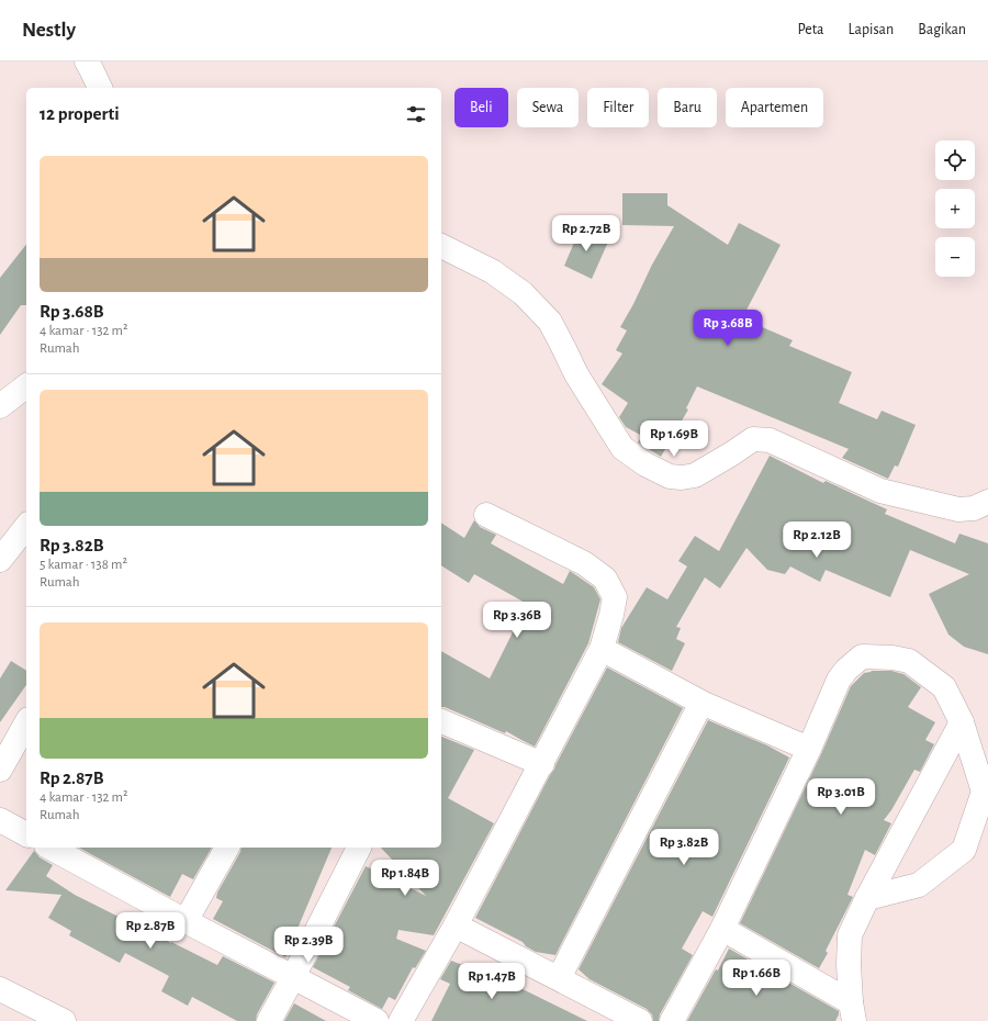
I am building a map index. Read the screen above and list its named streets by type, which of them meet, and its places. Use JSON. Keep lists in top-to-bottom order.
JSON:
{
  "page": {
    "header": "Nestly",
    "nav": ["Peta", "Lapisan", "Bagikan"],
    "chip": [
      "Beli",
      "Sewa",
      "Filter",
      "Baru",
      "Apartemen"
    ],
    "heading": "12 properti",
    "map_buttons": ["+", "−"],
    "list": [
      {
        "name": "Rp 3.68B",
        "note": "4 kamar · 132 m² · Rumah"
      },
      {
        "name": "Rp 3.82B",
        "note": "5 kamar · 138 m² · Rumah"
      },
      {
        "name": "Rp 2.87B",
        "note": "4 kamar · 132 m² · Rumah"
      }
    ],
    "price": [
      "Rp 2.72B",
      "Rp 3.68B",
      "Rp 1.69B",
      "Rp 2.12B",
      "Rp 3.36B",
      "Rp 3.01B",
      "Rp 3.82B",
      "Rp 1.84B",
      "Rp 2.87B",
      "Rp 2.39B",
      "Rp 1.66B",
      "Rp 1.47B"
    ]
  }
}
